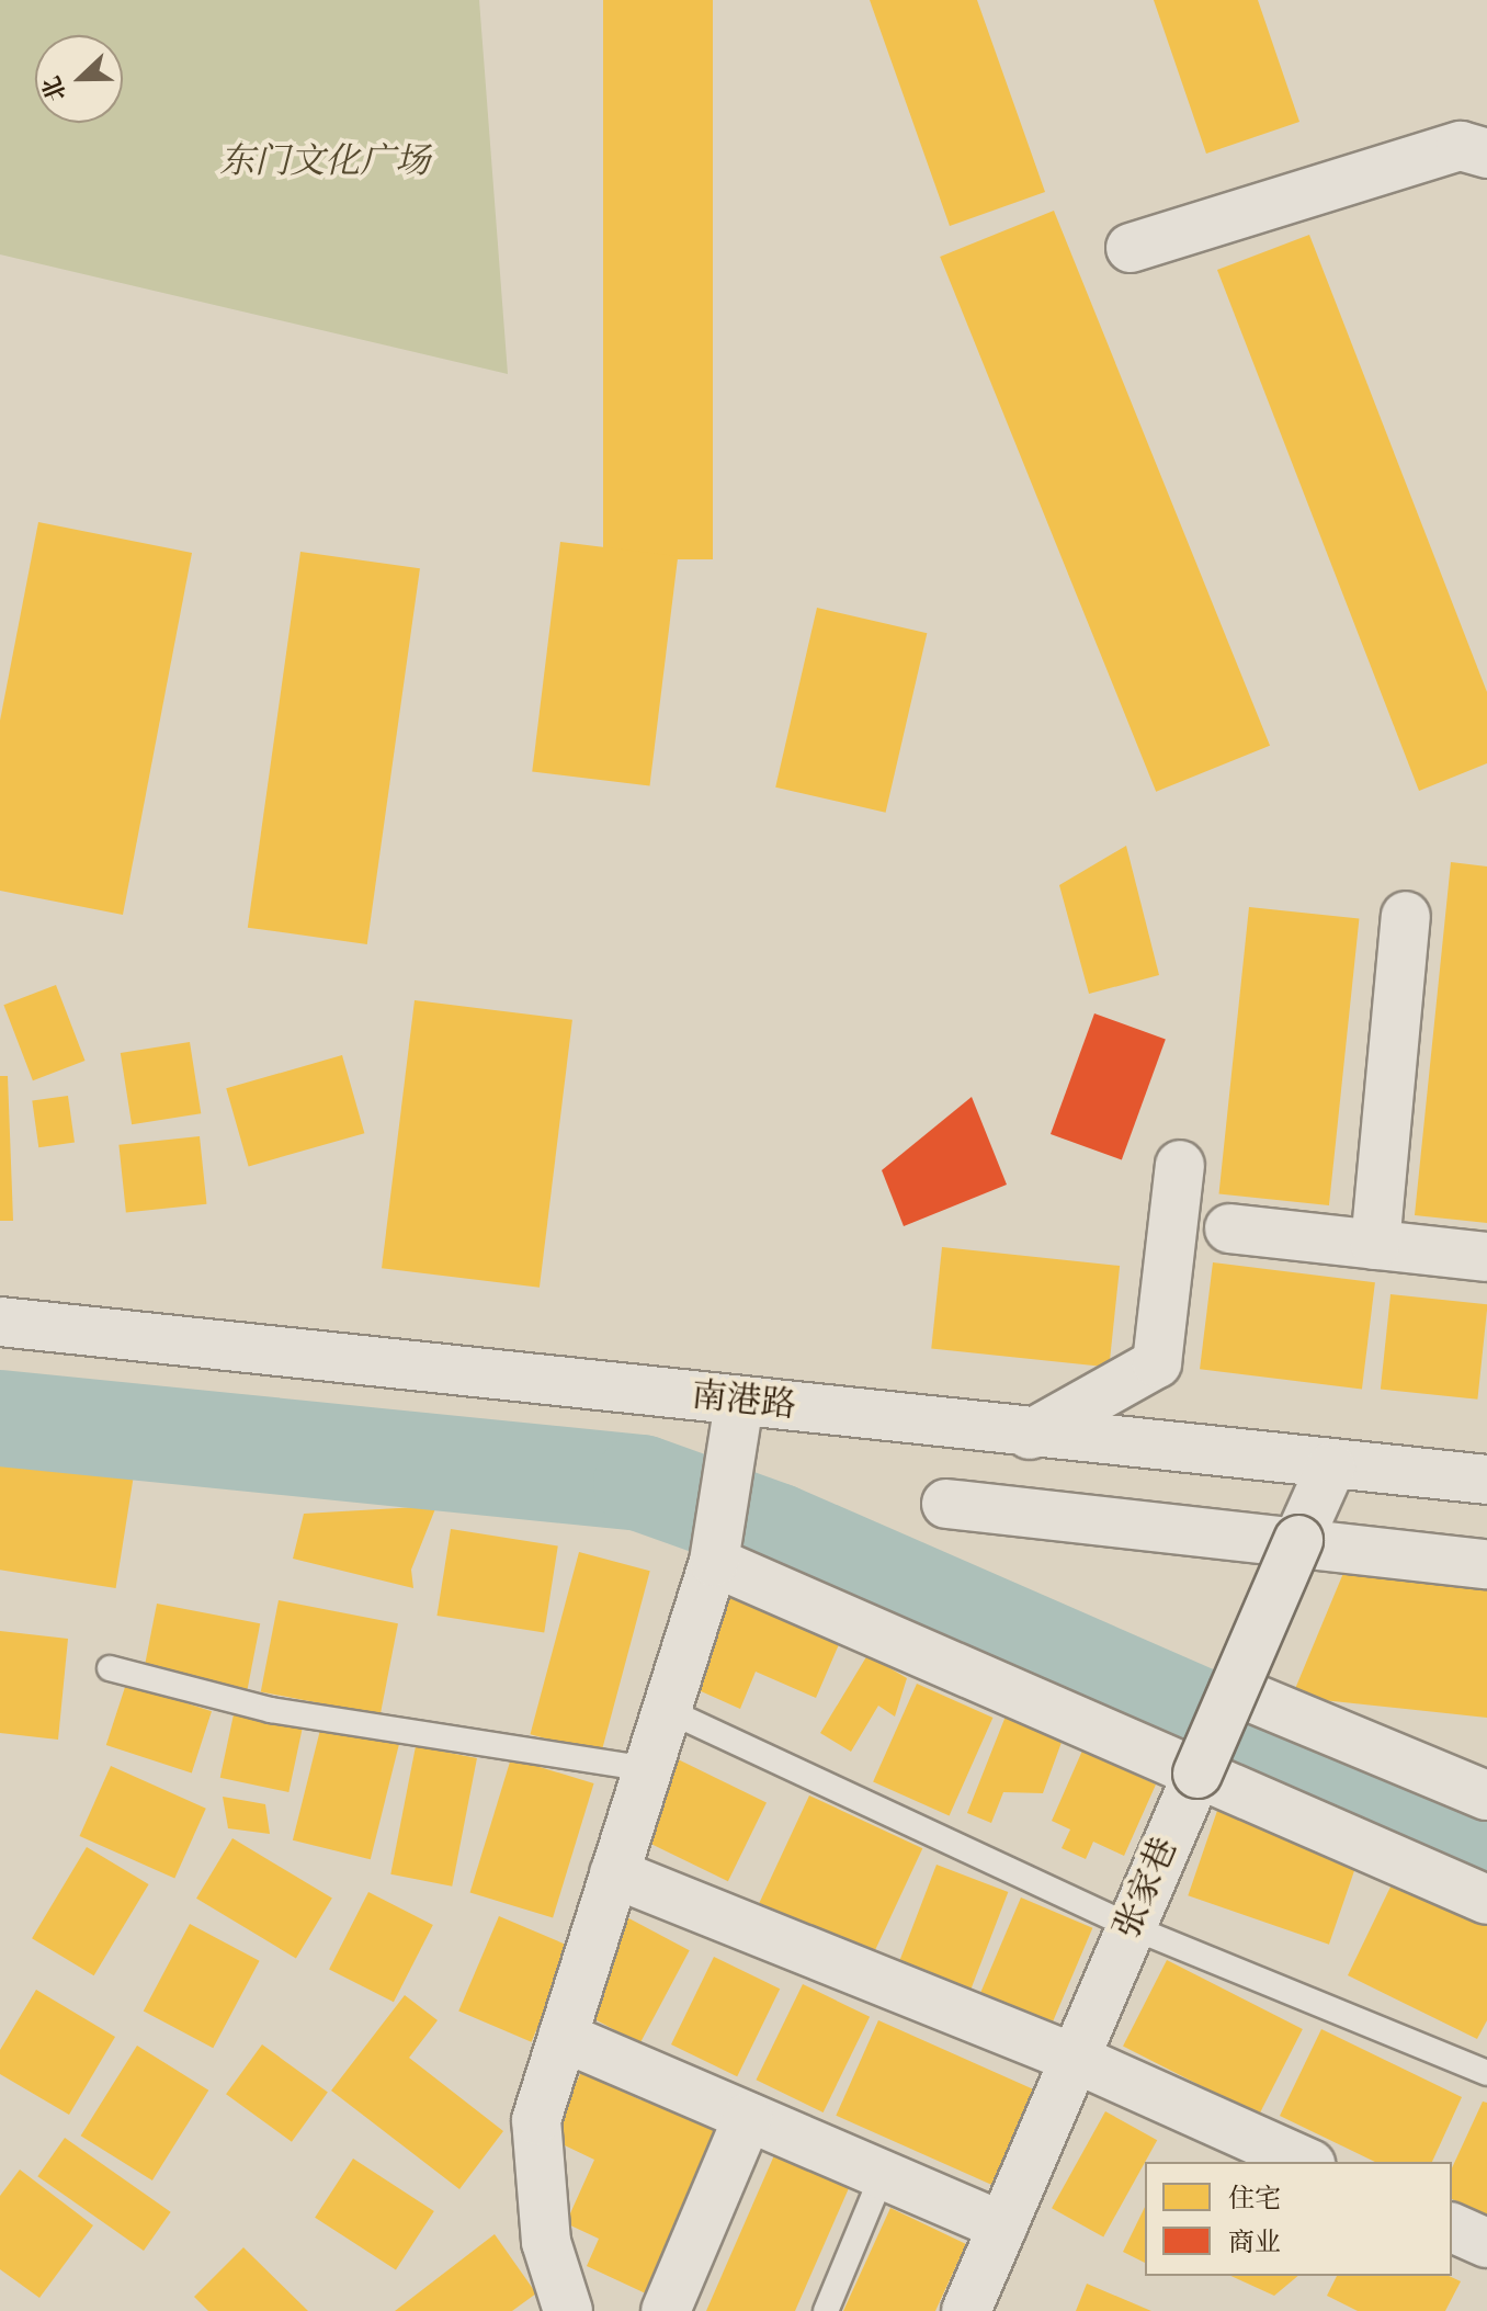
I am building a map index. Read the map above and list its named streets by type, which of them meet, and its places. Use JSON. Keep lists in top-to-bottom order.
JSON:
{
  "streets": {
    "street": ["南港路", "张家巷"]
  },
  "crossings": [
    ["南港路", "张家巷"]
  ],
  "parks": ["东门文化广场"],
  "legend": ["住宅", "商业"],
  "north": "left"
}
